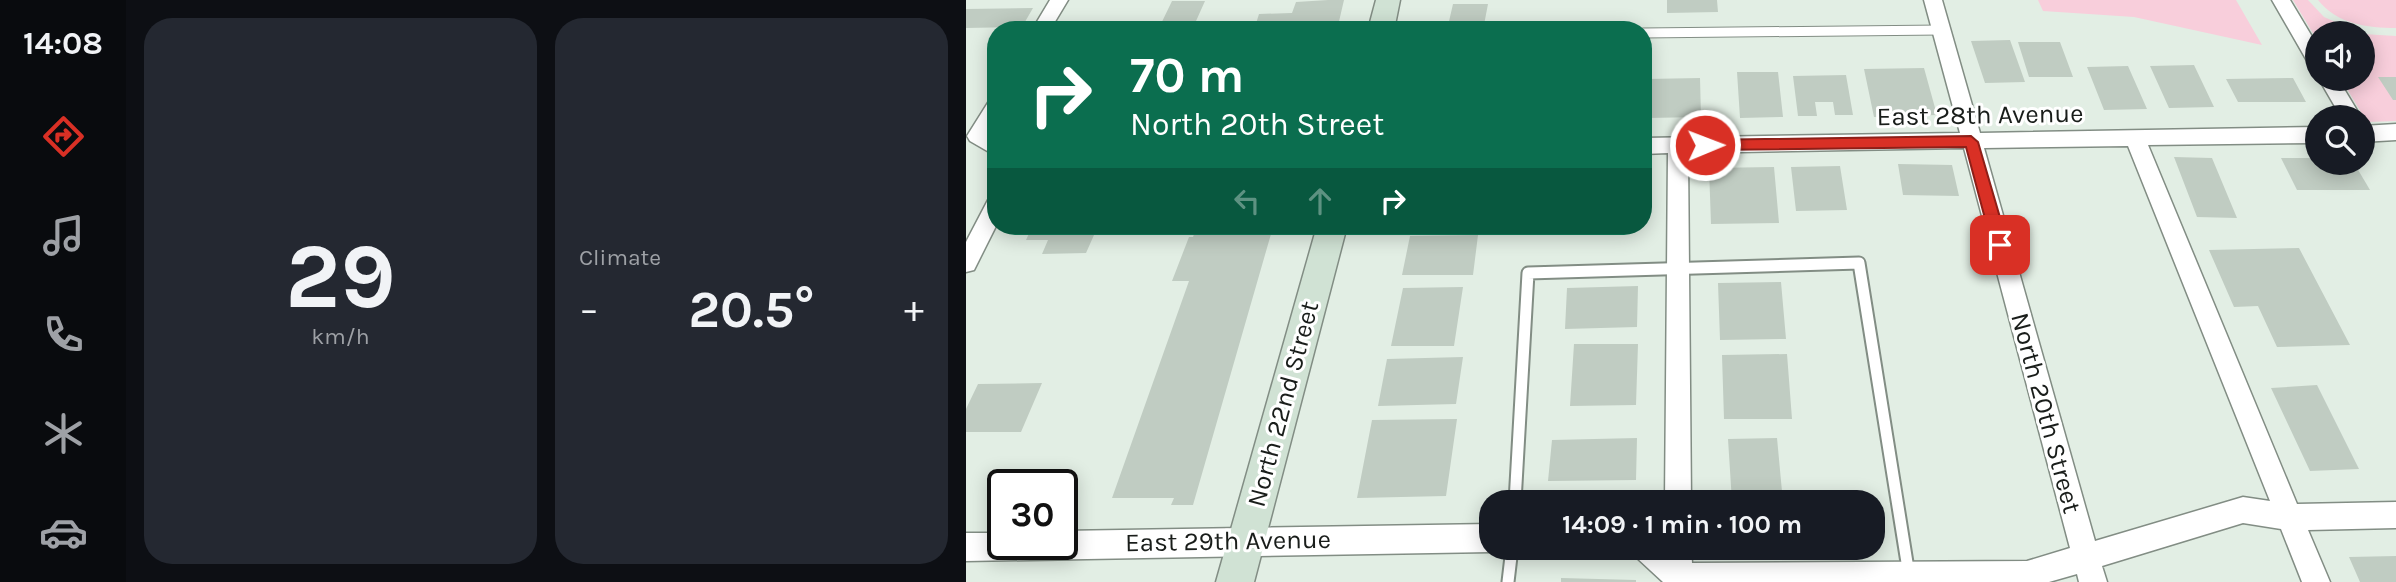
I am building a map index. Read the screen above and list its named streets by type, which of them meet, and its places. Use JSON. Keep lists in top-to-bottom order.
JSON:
{
  "streets": {
    "main road": ["North 22nd Street"],
    "street": ["East 28th Avenue", "North 20th Street", "East 29th Avenue"]
  },
  "crossings": [
    ["East 28th Avenue", "North 20th Street"],
    ["North 22nd Street", "East 29th Avenue"]
  ],
  "page": {
    "tabs": "14:08",
    "tile": [
      ["29", "km/h"],
      "Climate"
    ],
    "turn": ["70 m", "North 20th Street"],
    "heat": ["−", "20.5°", "+"],
    "limit": "30",
    "trip": "14:09 · 1 min · 100 m"
  }
}
